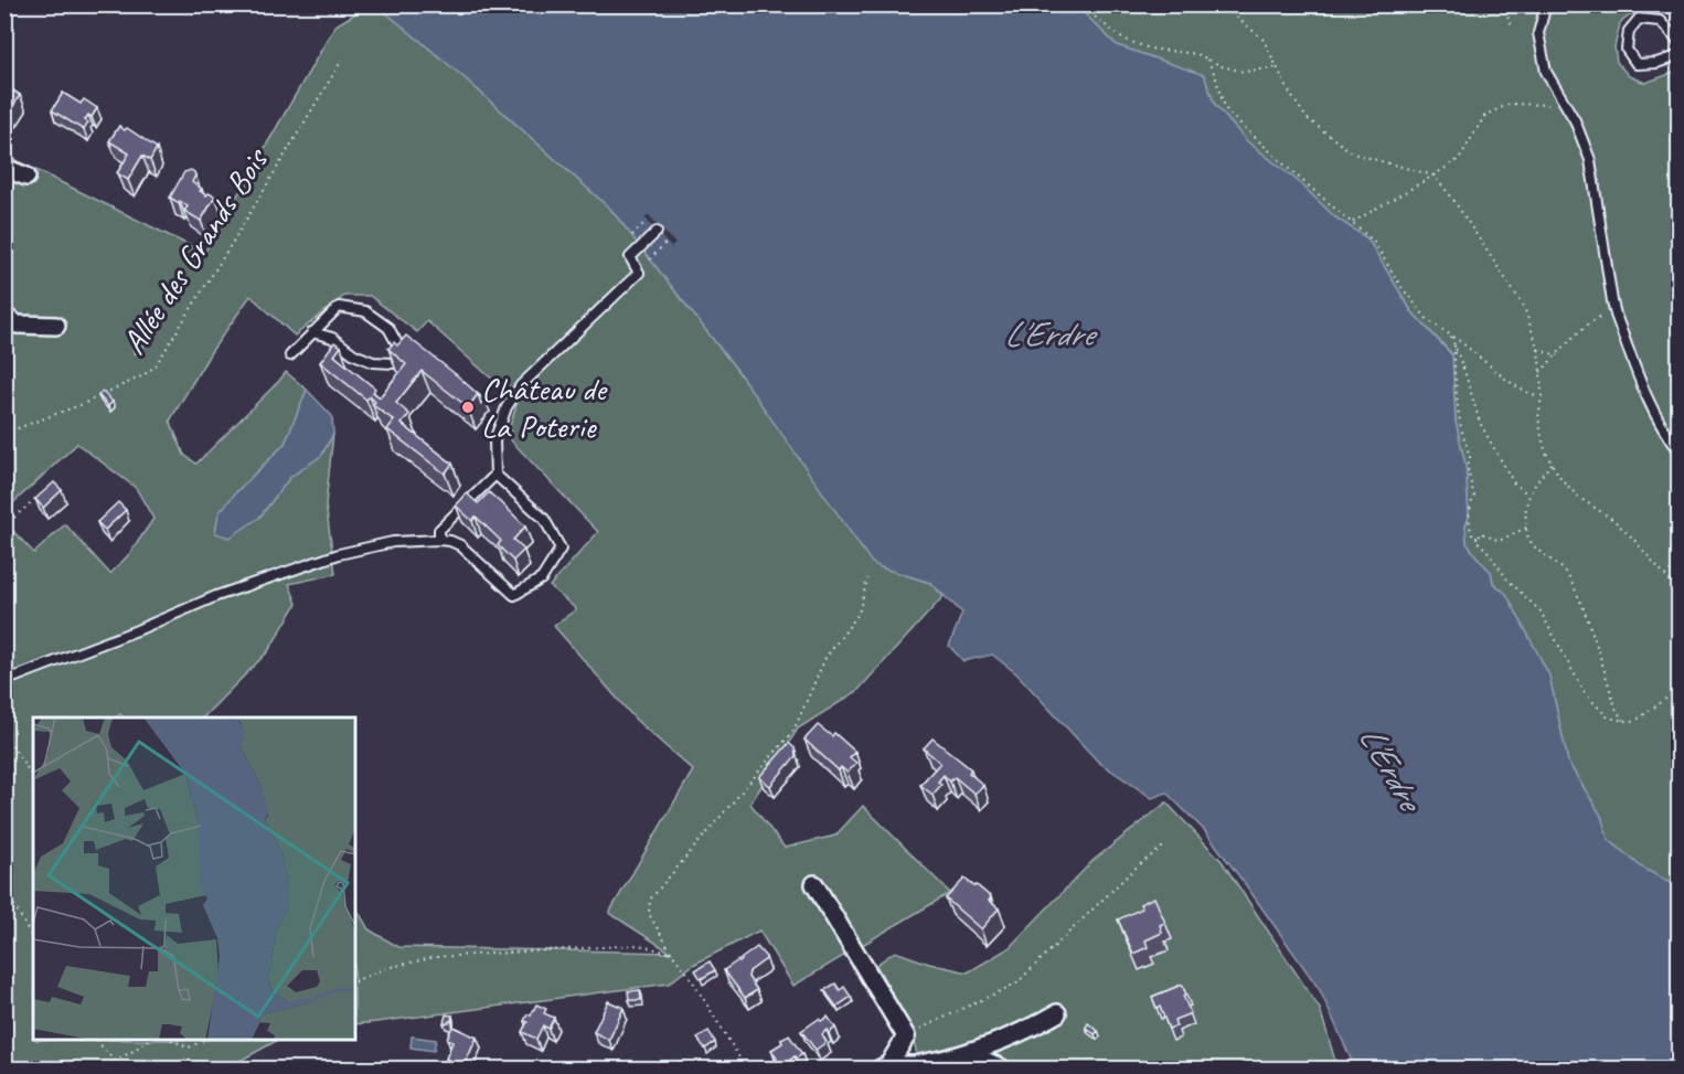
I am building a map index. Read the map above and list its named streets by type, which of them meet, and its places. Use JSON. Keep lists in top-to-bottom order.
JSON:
{
  "streets": {
    "path": ["Allée des Grands Bois"]
  },
  "water": ["L'Erdre"],
  "places": ["Château de La Poterie"]
}
